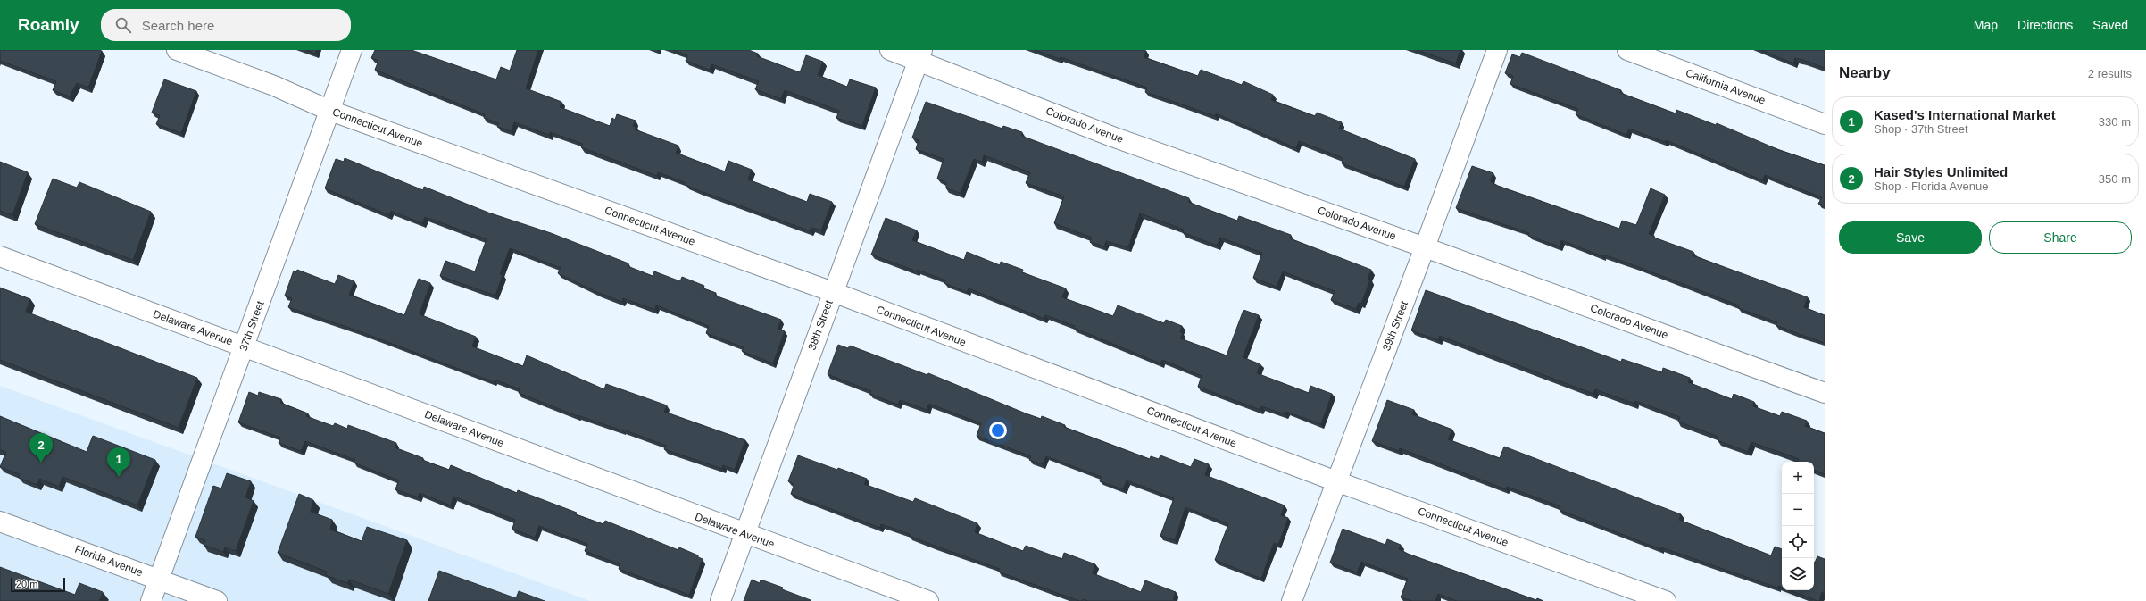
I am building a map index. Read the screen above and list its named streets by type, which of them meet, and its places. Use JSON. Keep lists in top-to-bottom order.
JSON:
{
  "streets": {
    "street": [
      "California Avenue",
      "Colorado Avenue",
      "Connecticut Avenue",
      "38th Street",
      "37th Street",
      "39th Street",
      "Delaware Avenue",
      "Florida Avenue"
    ]
  },
  "crossings": [
    ["Colorado Avenue", "38th Street"],
    ["Colorado Avenue", "39th Street"],
    ["Connecticut Avenue", "38th Street"],
    ["Connecticut Avenue", "37th Street"],
    ["Connecticut Avenue", "39th Street"],
    ["38th Street", "Delaware Avenue"],
    ["37th Street", "Delaware Avenue"],
    ["37th Street", "Florida Avenue"]
  ],
  "scale_bar": "20 m",
  "page": {
    "header": "Roamly",
    "search": "Search here",
    "nav": ["Map", "Directions", "Saved"],
    "heading": ["Nearby", "2 results"],
    "list": [
      {
        "mark": "1",
        "name": "Kased's International Market",
        "note": "Shop · 37th Street",
        "value": "330 m"
      },
      {
        "mark": "2",
        "name": "Hair Styles Unlimited",
        "note": "Shop · Florida Avenue",
        "value": "350 m"
      }
    ],
    "buttons": ["Save", "Share"],
    "pins": ["2", "1"],
    "map_buttons": ["+", "−"],
    "scale": "20 m"
  }
}
